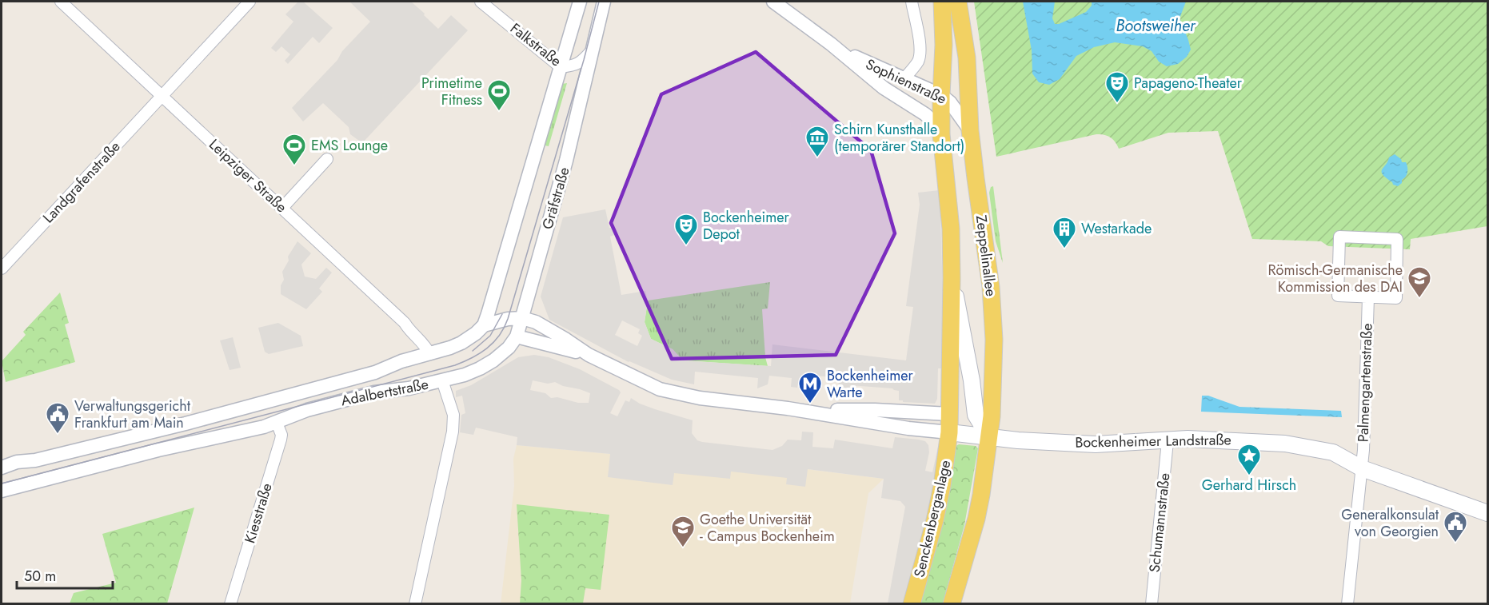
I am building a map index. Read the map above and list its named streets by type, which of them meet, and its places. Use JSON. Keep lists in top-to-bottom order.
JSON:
{
  "streets": {
    "main road": ["Zeppelinallee", "Bockenheimer Landstraße", "Senckenberganlage"],
    "street": [
      "Falkstraße",
      "Sophienstraße",
      "Leipziger Straße",
      "Landgrafenstraße",
      "Gräfstraße",
      "Palmengartenstraße",
      "Adalbertstraße",
      "Kiesstraße",
      "Schumannstraße"
    ]
  },
  "crossings": [
    ["Falkstraße", "Gräfstraße"],
    ["Sophienstraße", "Zeppelinallee"],
    ["Leipziger Straße", "Landgrafenstraße"],
    ["Leipziger Straße", "Adalbertstraße"],
    ["Gräfstraße", "Adalbertstraße"],
    ["Gräfstraße", "Bockenheimer Landstraße"],
    ["Zeppelinallee", "Bockenheimer Landstraße"],
    ["Palmengartenstraße", "Bockenheimer Landstraße"],
    ["Adalbertstraße", "Bockenheimer Landstraße"],
    ["Adalbertstraße", "Kiesstraße"],
    ["Bockenheimer Landstraße", "Senckenberganlage"],
    ["Bockenheimer Landstraße", "Schumannstraße"]
  ],
  "water": ["Bootsweiher"],
  "places": {
    "theatre": ["Papageno-Theater", "Bockenheimer Depot"],
    "sports": ["Primetime Fitness", "EMS Lounge"],
    "museum": ["Schirn Kunsthalle (temporärer Standort)"],
    "building": ["Westarkade"],
    "school or university": ["Römisch-Germanische Kommission des DAI", "Goethe Universität - Campus Bockenheim"],
    "metro station": ["Bockenheimer Warte"],
    "public building": ["Verwaltungsgericht Frankfurt am Main", "Generalkonsulat von Georgien"],
    "place": ["Gerhard Hirsch"]
  },
  "scale_bar": "50 m"
}
